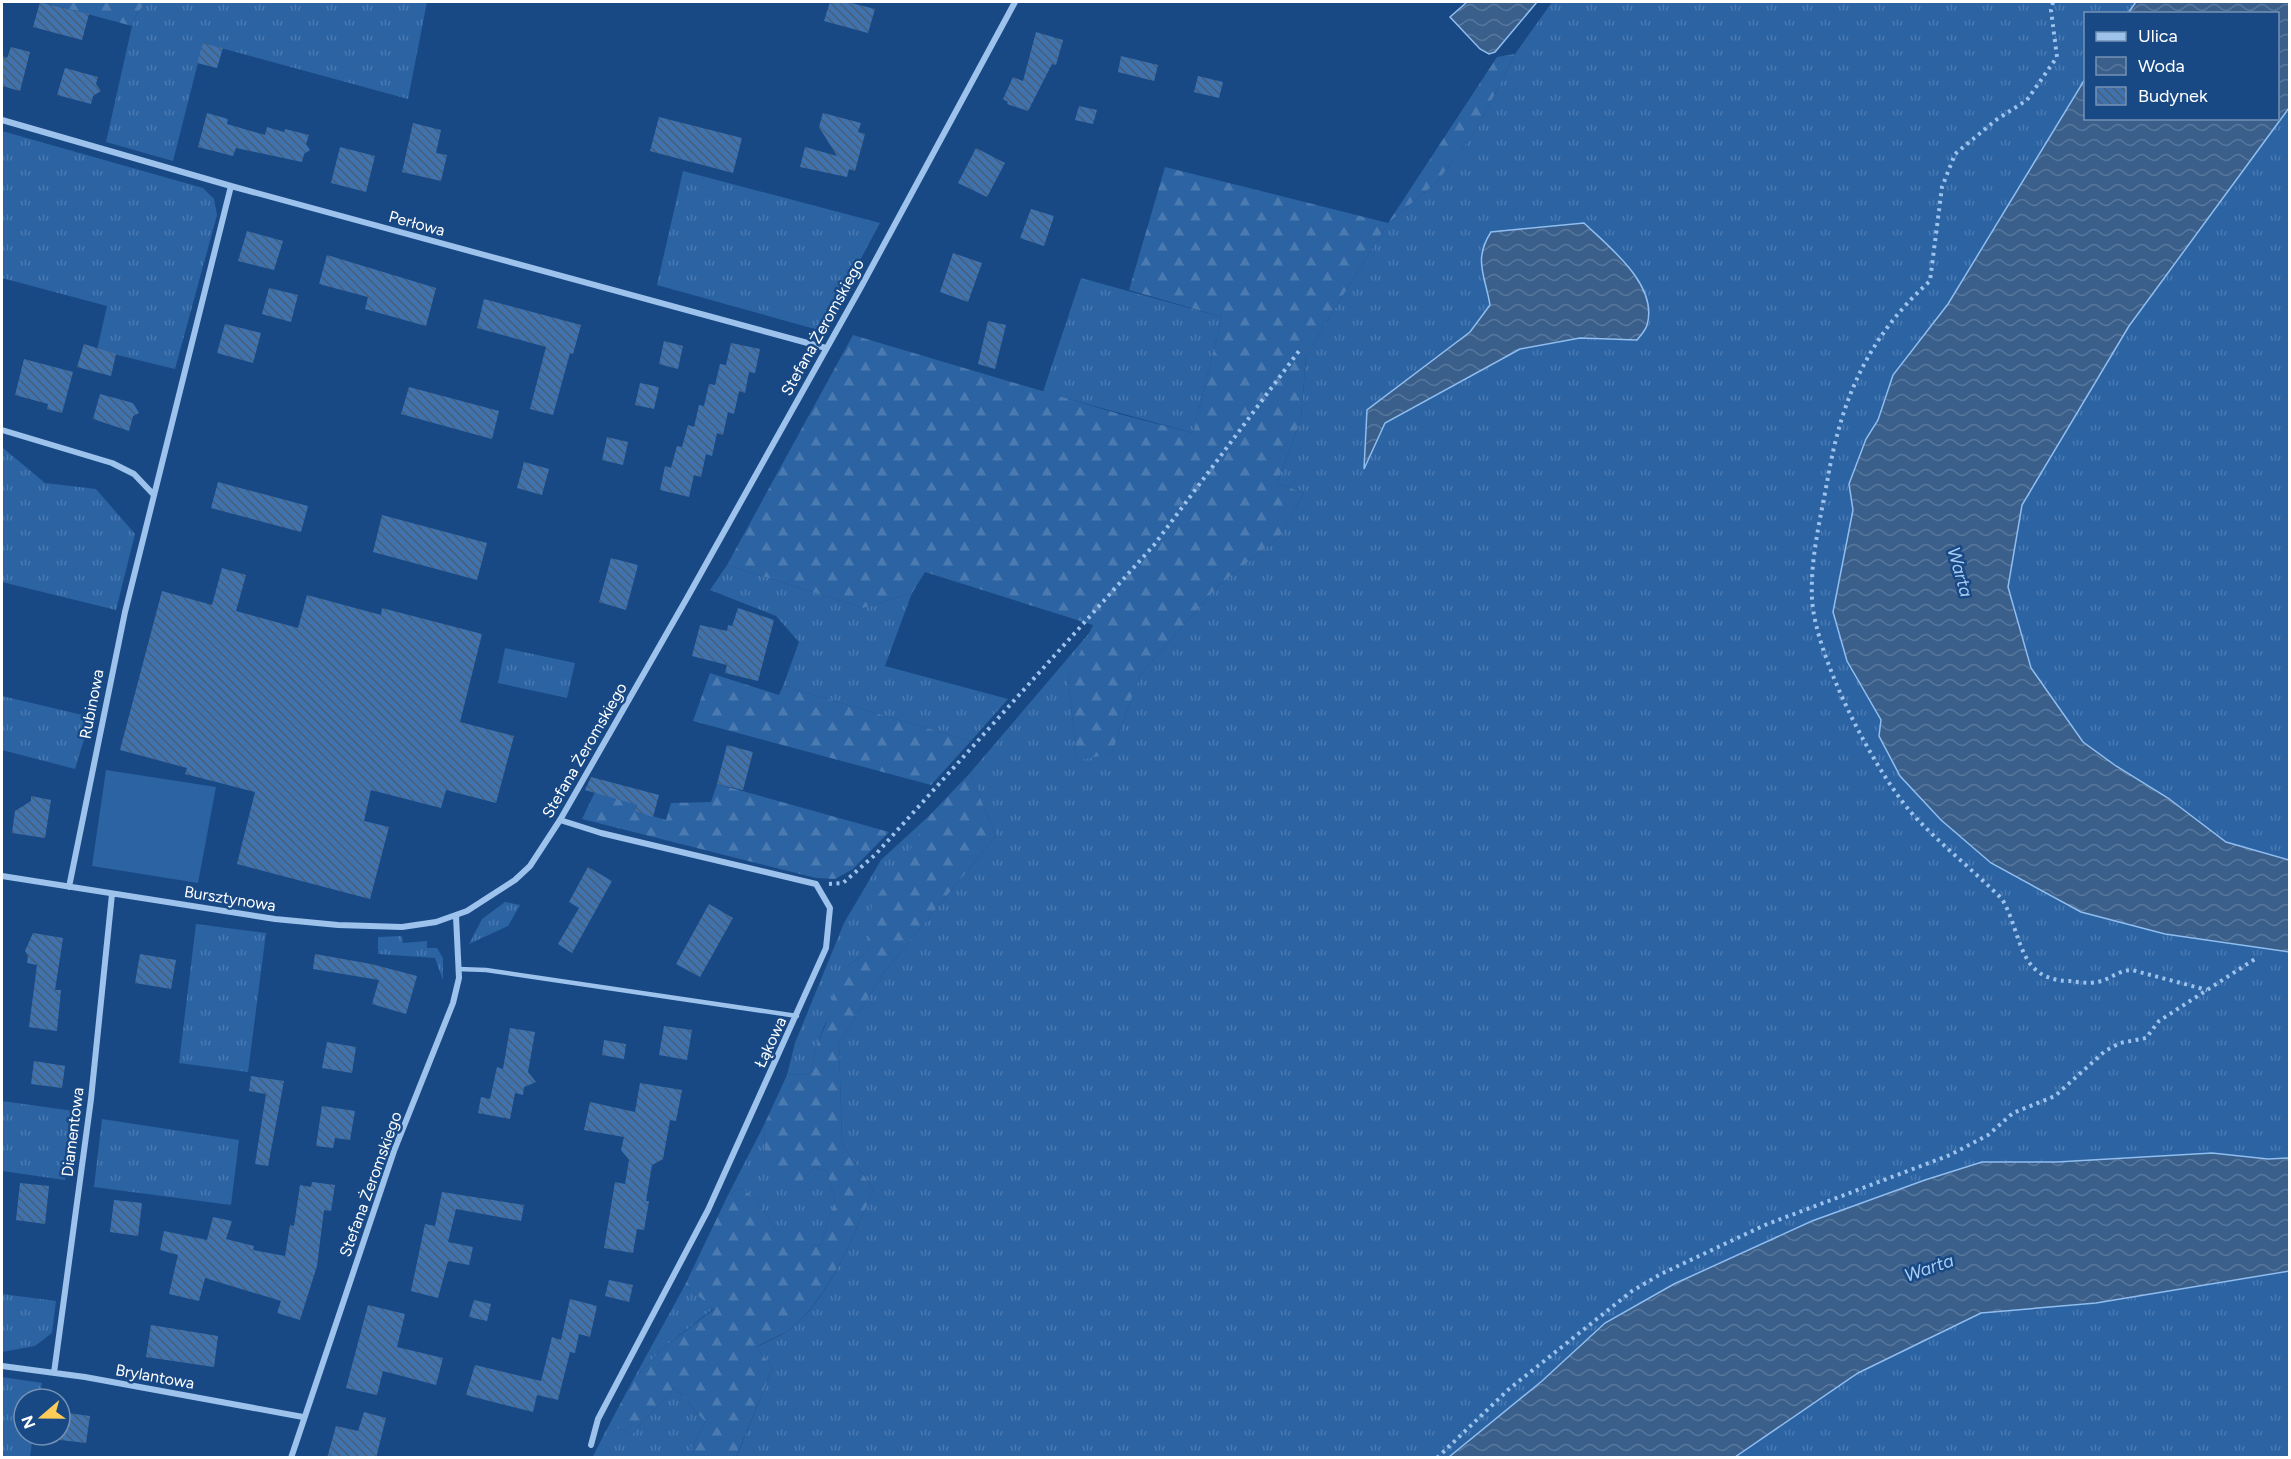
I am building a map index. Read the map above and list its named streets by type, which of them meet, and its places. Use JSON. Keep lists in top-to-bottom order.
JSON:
{
  "streets": {
    "street": [
      "Perłowa",
      "Stefana Żeromskiego",
      "Rubinowa",
      "Bursztynowa",
      "Łąkowa",
      "Diamentowa",
      "Brylantowa"
    ]
  },
  "crossings": [
    ["Perłowa", "Stefana Żeromskiego"],
    ["Perłowa", "Rubinowa"],
    ["Stefana Żeromskiego", "Bursztynowa"],
    ["Stefana Żeromskiego", "Brylantowa"],
    ["Rubinowa", "Bursztynowa"],
    ["Bursztynowa", "Diamentowa"],
    ["Diamentowa", "Brylantowa"]
  ],
  "water": ["Warta"],
  "legend": ["Ulica", "Woda", "Budynek"],
  "north": "left"
}
